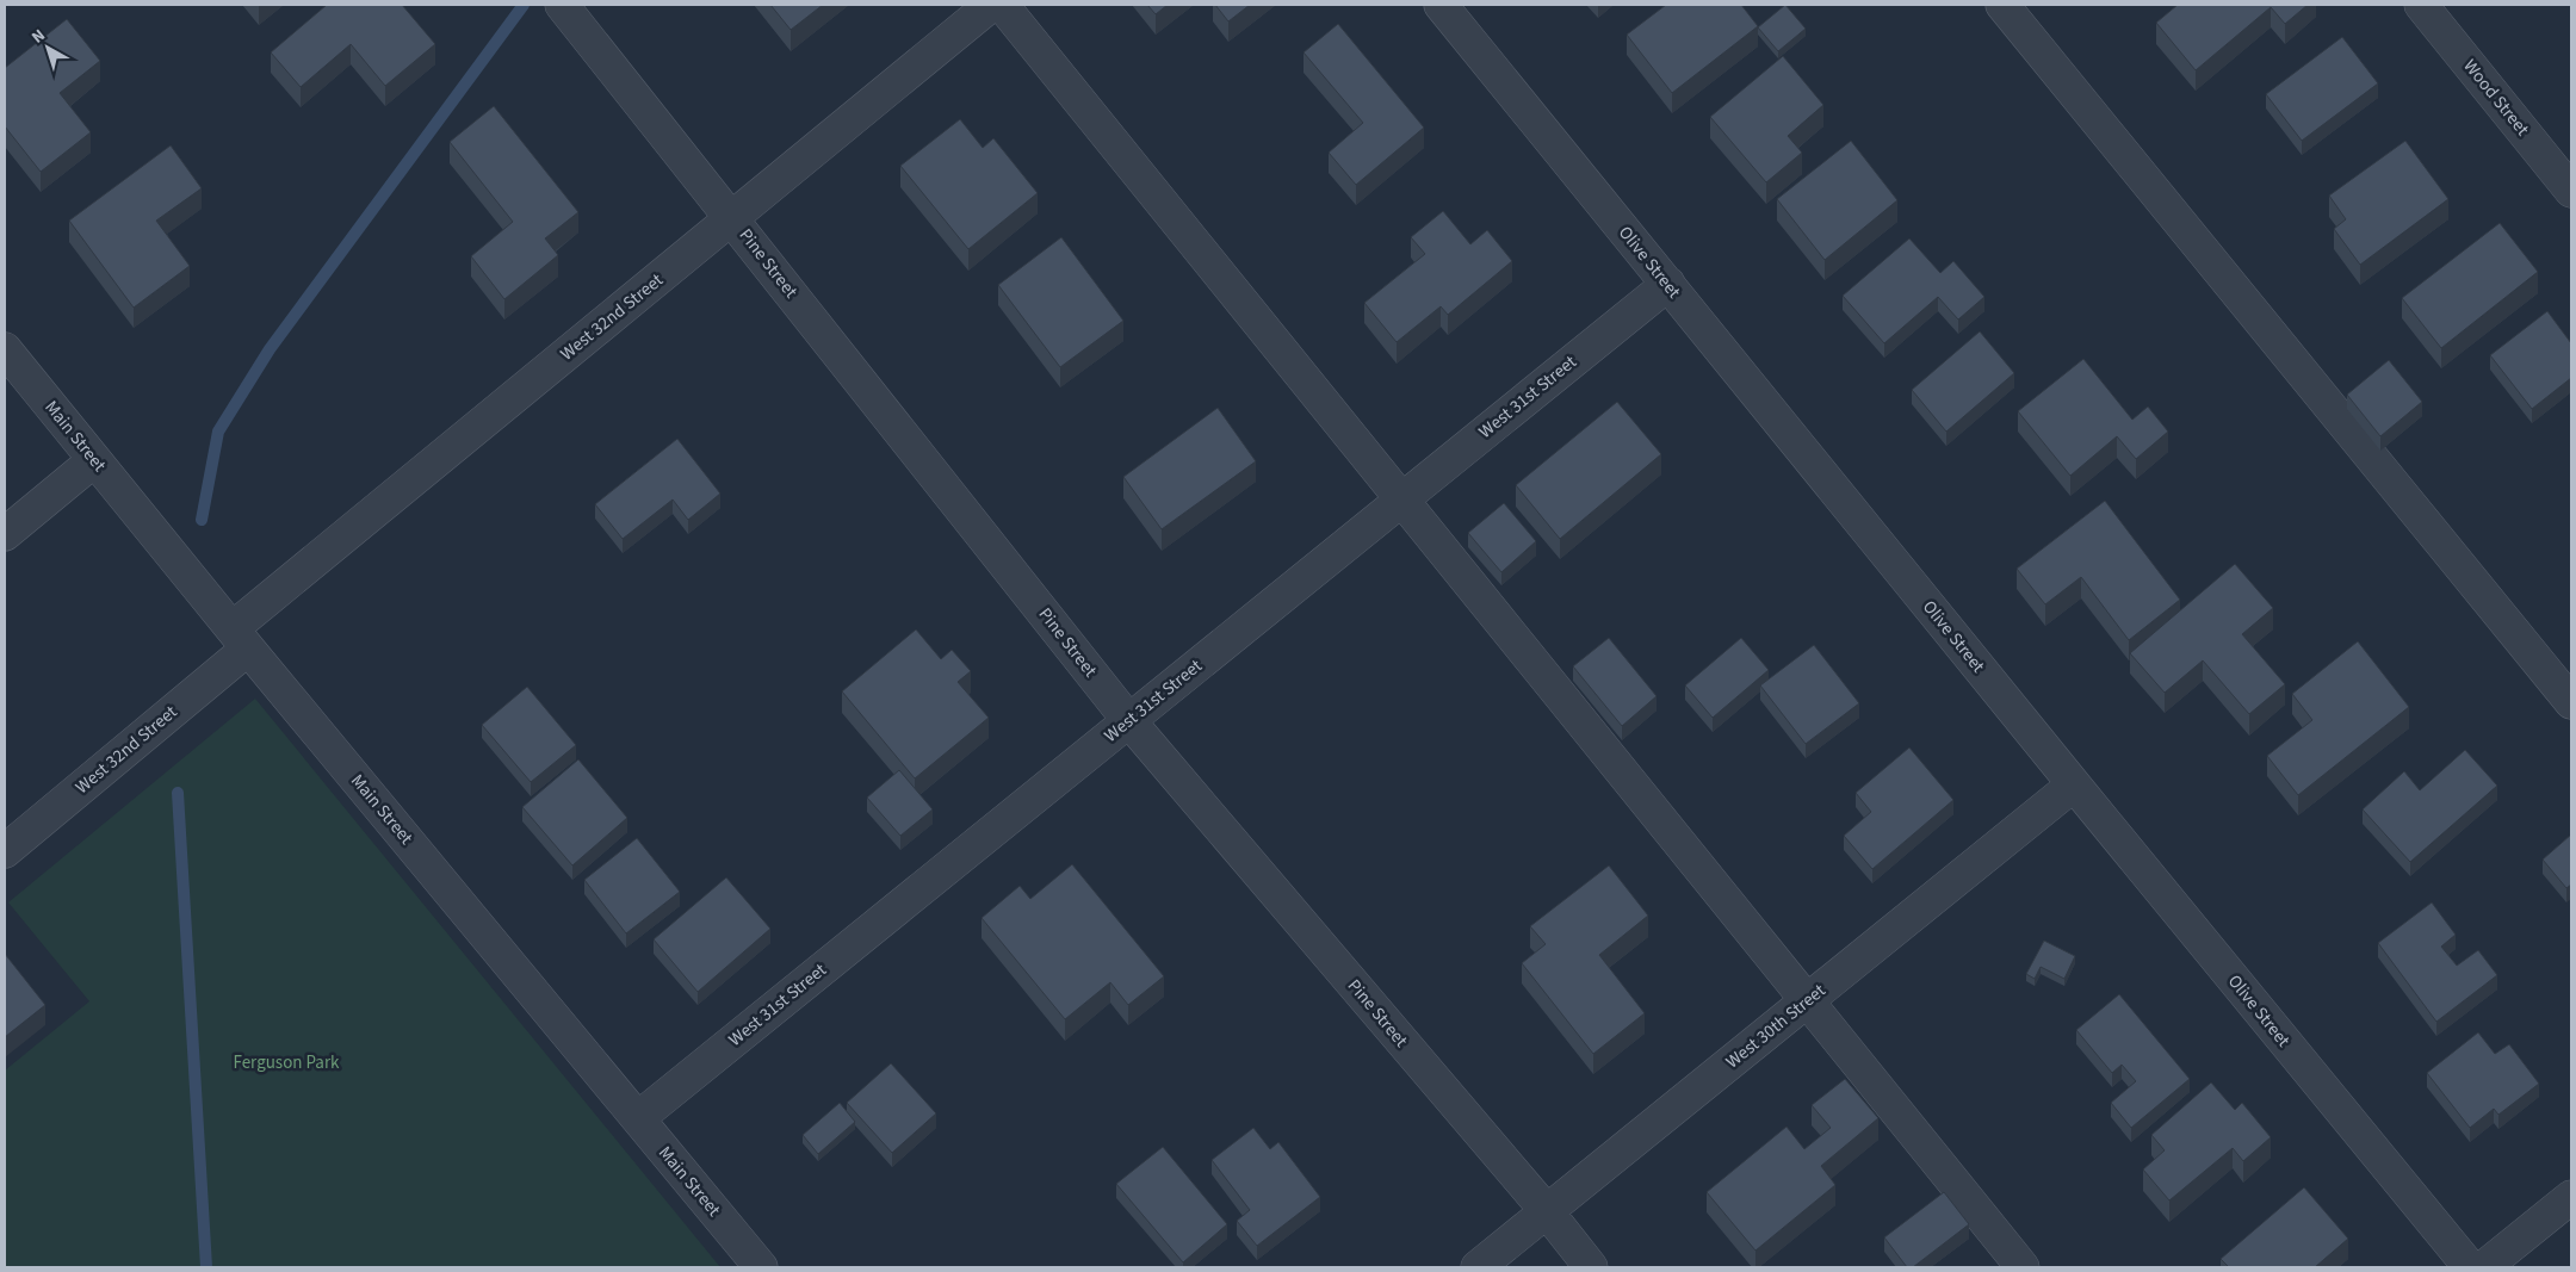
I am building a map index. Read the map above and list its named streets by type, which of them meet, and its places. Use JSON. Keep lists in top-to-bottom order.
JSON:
{
  "streets": {
    "street": [
      "Wood Street",
      "Olive Street",
      "Pine Street",
      "West 32nd Street",
      "West 31st Street",
      "Main Street",
      "West 30th Street"
    ]
  },
  "crossings": [
    ["Olive Street", "West 31st Street"],
    ["Olive Street", "West 30th Street"],
    ["Pine Street", "West 32nd Street"],
    ["Pine Street", "West 31st Street"],
    ["Pine Street", "West 30th Street"],
    ["West 32nd Street", "Main Street"],
    ["West 31st Street", "Main Street"]
  ],
  "parks": ["Ferguson Park"],
  "north": "top left"
}
